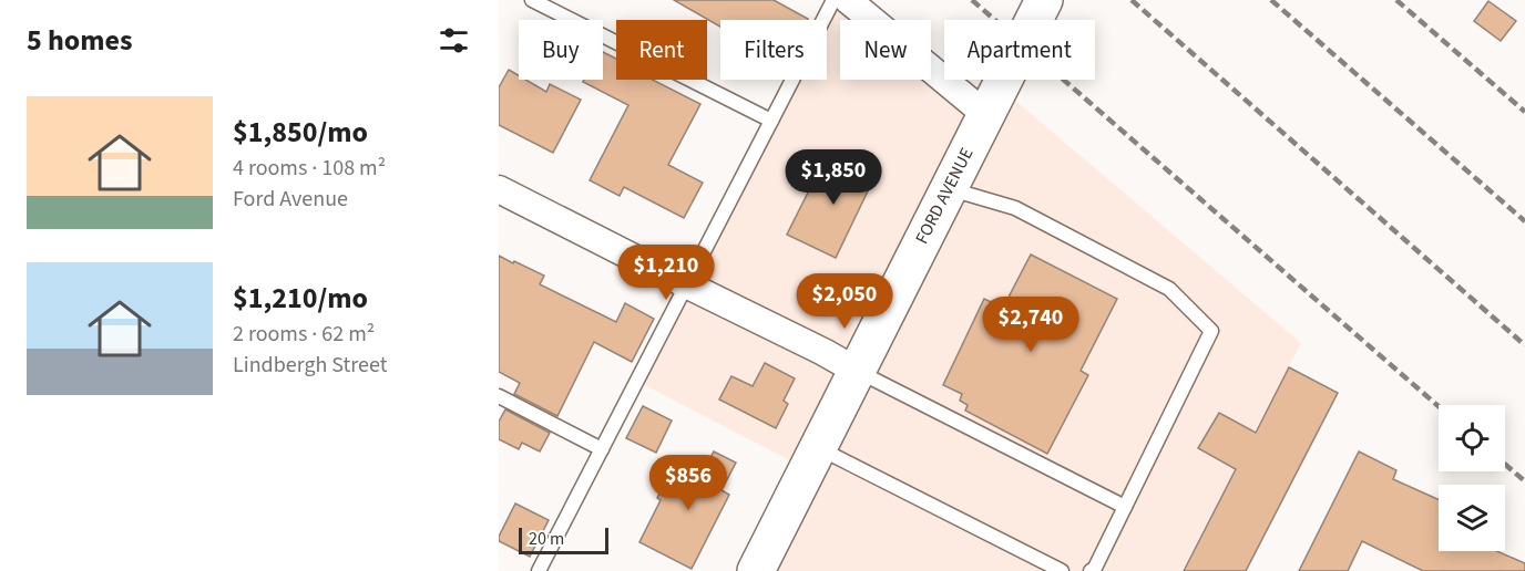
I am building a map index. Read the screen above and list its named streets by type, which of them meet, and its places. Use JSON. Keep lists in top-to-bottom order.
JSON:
{
  "streets": {
    "main road": ["FORD AVENUE"]
  },
  "scale_bar": "20 m",
  "page": {
    "heading": "5 homes",
    "chip": [
      "Buy",
      "Rent",
      "Filters",
      "New",
      "Apartment"
    ],
    "list": [
      {
        "name": "$1,850/mo",
        "note": "4 rooms · 108 m² · Ford Avenue"
      },
      {
        "name": "$1,210/mo",
        "note": "2 rooms · 62 m² · Lindbergh Street"
      }
    ],
    "price": [
      "$1,850",
      "$1,210",
      "$2,050",
      "$2,740",
      "$856"
    ],
    "scale": "20 m"
  }
}
